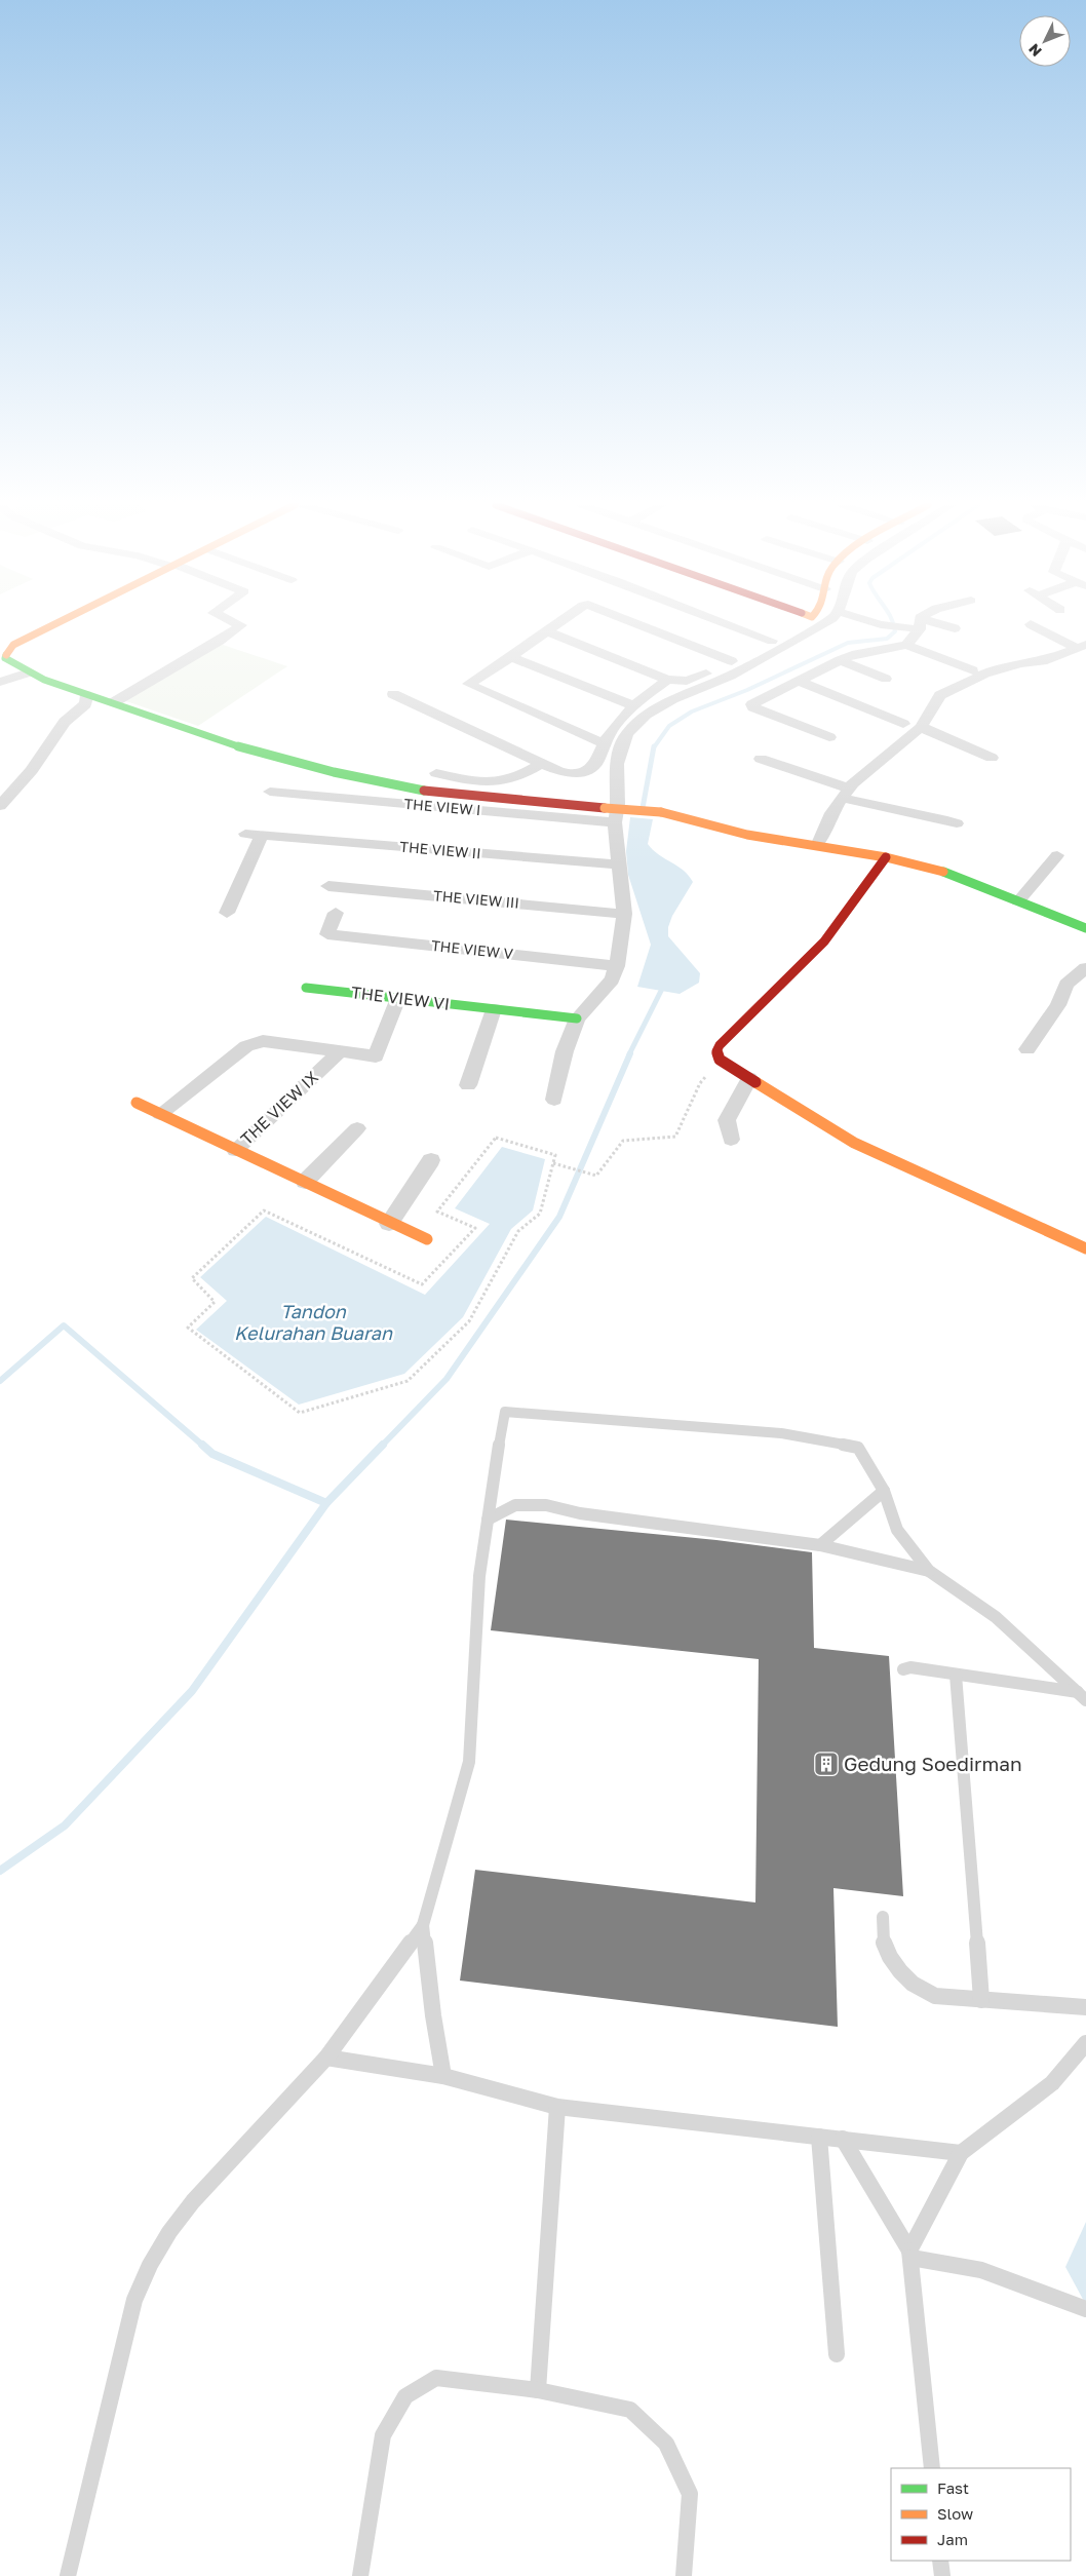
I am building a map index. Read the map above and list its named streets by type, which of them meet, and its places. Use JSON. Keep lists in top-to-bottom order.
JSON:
{
  "streets": {
    "street": [
      "THE VIEW I",
      "THE VIEW II",
      "THE VIEW III",
      "THE VIEW V",
      "THE VIEW VI",
      "THE VIEW IX"
    ]
  },
  "crossings": [
    ["THE VIEW VI", "THE VIEW IX"]
  ],
  "water": ["Tandon Kelurahan Buaran"],
  "places": {
    "building": ["Gedung Soedirman"]
  },
  "legend": ["Fast", "Slow", "Jam"],
  "north": "bottom left"
}
